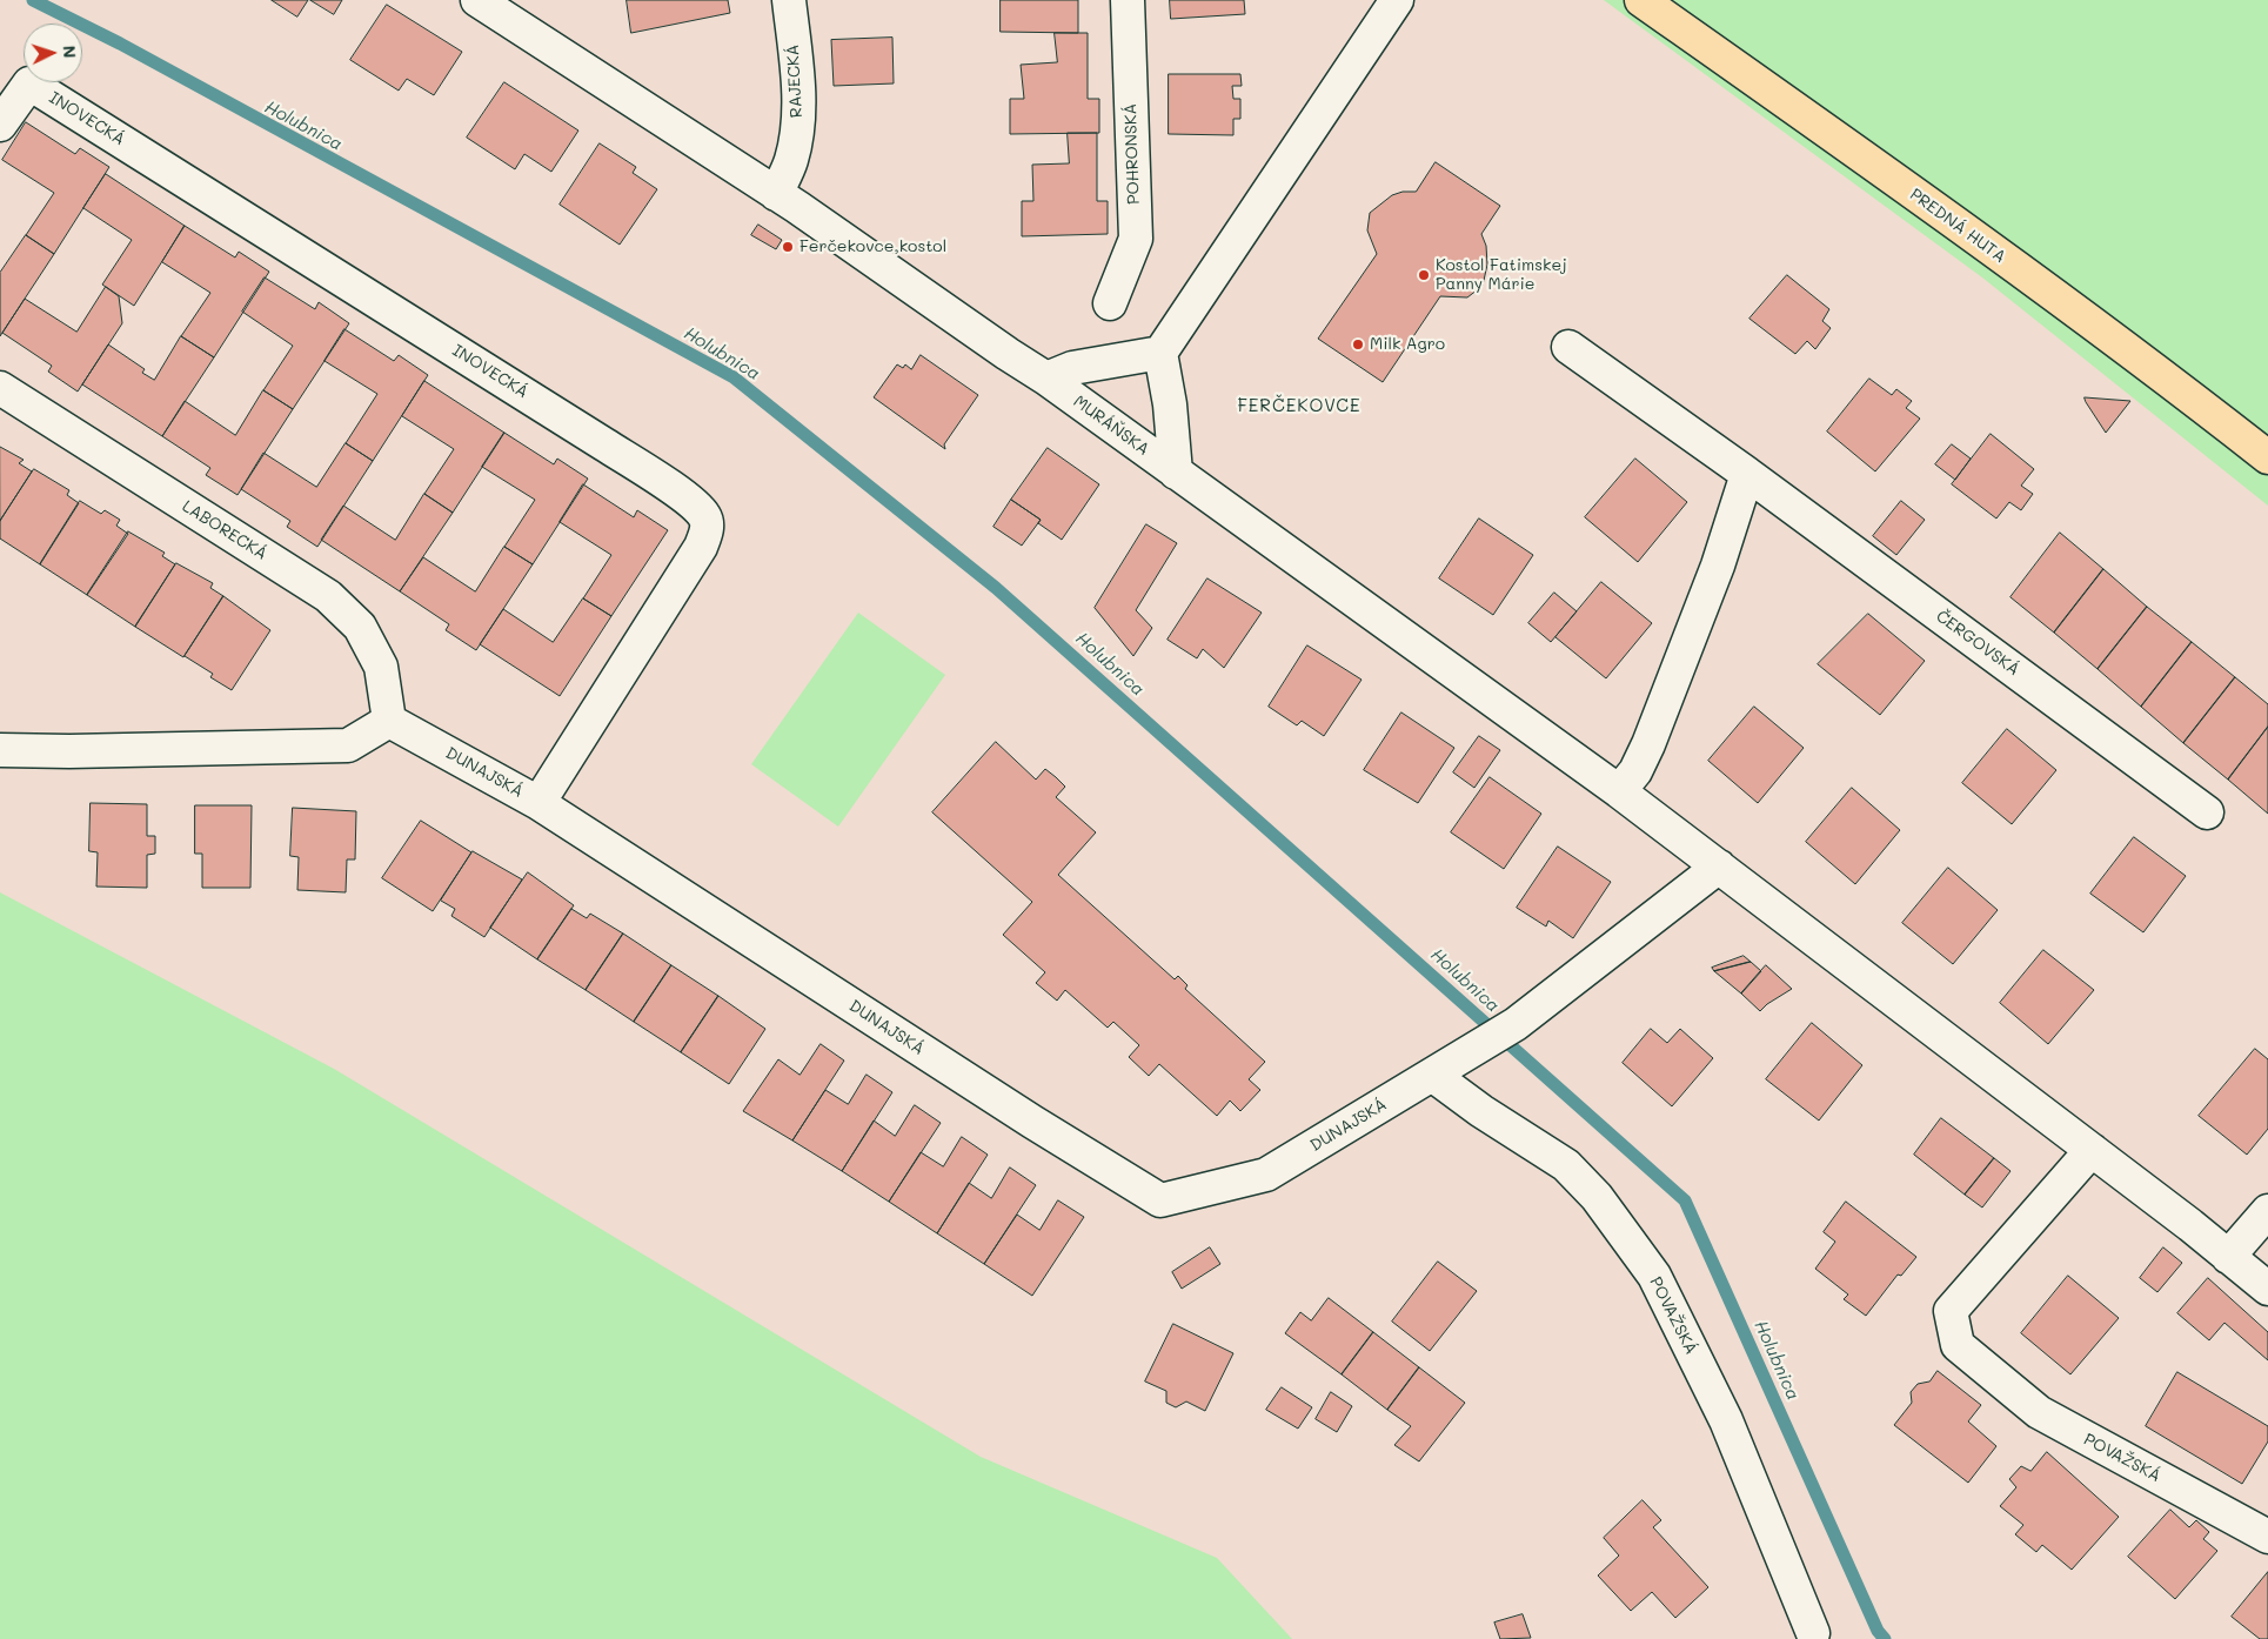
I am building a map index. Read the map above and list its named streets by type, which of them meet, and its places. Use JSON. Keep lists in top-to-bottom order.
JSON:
{
  "streets": {
    "main road": ["PREDNÁ HUTA"],
    "street": [
      "RAJECKÁ",
      "INOVECKÁ",
      "POHRONSKÁ",
      "MURÁŇSKA",
      "LABORECKÁ",
      "ČERGOVSKÁ",
      "DUNAJSKÁ",
      "POVAŽSKÁ"
    ]
  },
  "crossings": [
    ["RAJECKÁ", "MURÁŇSKA"],
    ["INOVECKÁ", "DUNAJSKÁ"],
    ["MURÁŇSKA", "DUNAJSKÁ"],
    ["MURÁŇSKA", "POVAŽSKÁ"],
    ["LABORECKÁ", "DUNAJSKÁ"],
    ["DUNAJSKÁ", "POVAŽSKÁ"]
  ],
  "districts": ["FERČEKOVCE"],
  "water": ["Holubnica"],
  "places": ["Ferčekovce,kostol", "Kostol Fatimskej Panny Márie", "Milk Agro"],
  "north": "right"
}
